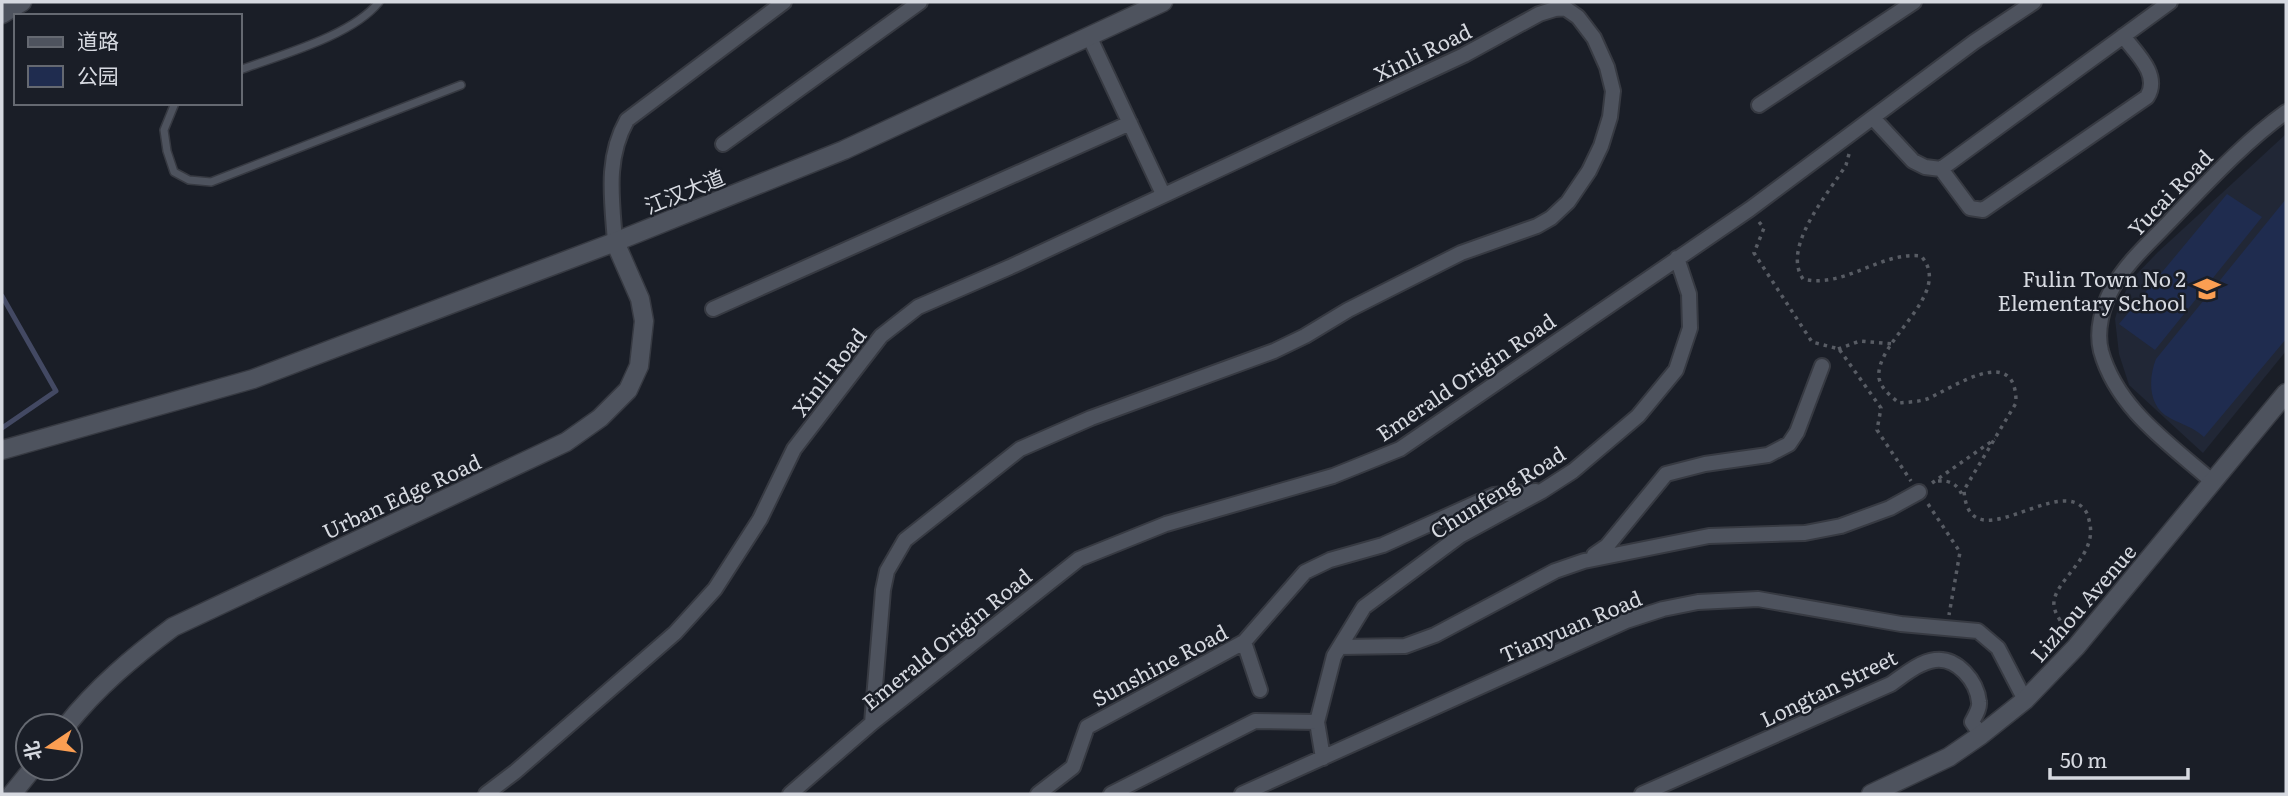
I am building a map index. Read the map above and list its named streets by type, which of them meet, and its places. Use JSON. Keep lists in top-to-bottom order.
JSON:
{
  "streets": {
    "main road": ["江汉大道", "Urban Edge Road", "Lizhou Avenue"],
    "street": [
      "Xinli Road",
      "Yucai Road",
      "Emerald Origin Road",
      "Chunfeng Road",
      "Tianyuan Road",
      "Sunshine Road",
      "Longtan Street"
    ]
  },
  "crossings": [
    ["Xinli Road", "Emerald Origin Road"],
    ["江汉大道", "Urban Edge Road"],
    ["Yucai Road", "Lizhou Avenue"],
    ["Emerald Origin Road", "Chunfeng Road"],
    ["Chunfeng Road", "Tianyuan Road"],
    ["Chunfeng Road", "Sunshine Road"],
    ["Lizhou Avenue", "Tianyuan Road"],
    ["Lizhou Avenue", "Longtan Street"]
  ],
  "places": {
    "school or university": ["Fulin Town No 2 Elementary School"]
  },
  "legend": ["道路", "公园"],
  "scale_bar": "50 m",
  "north": "left"
}
